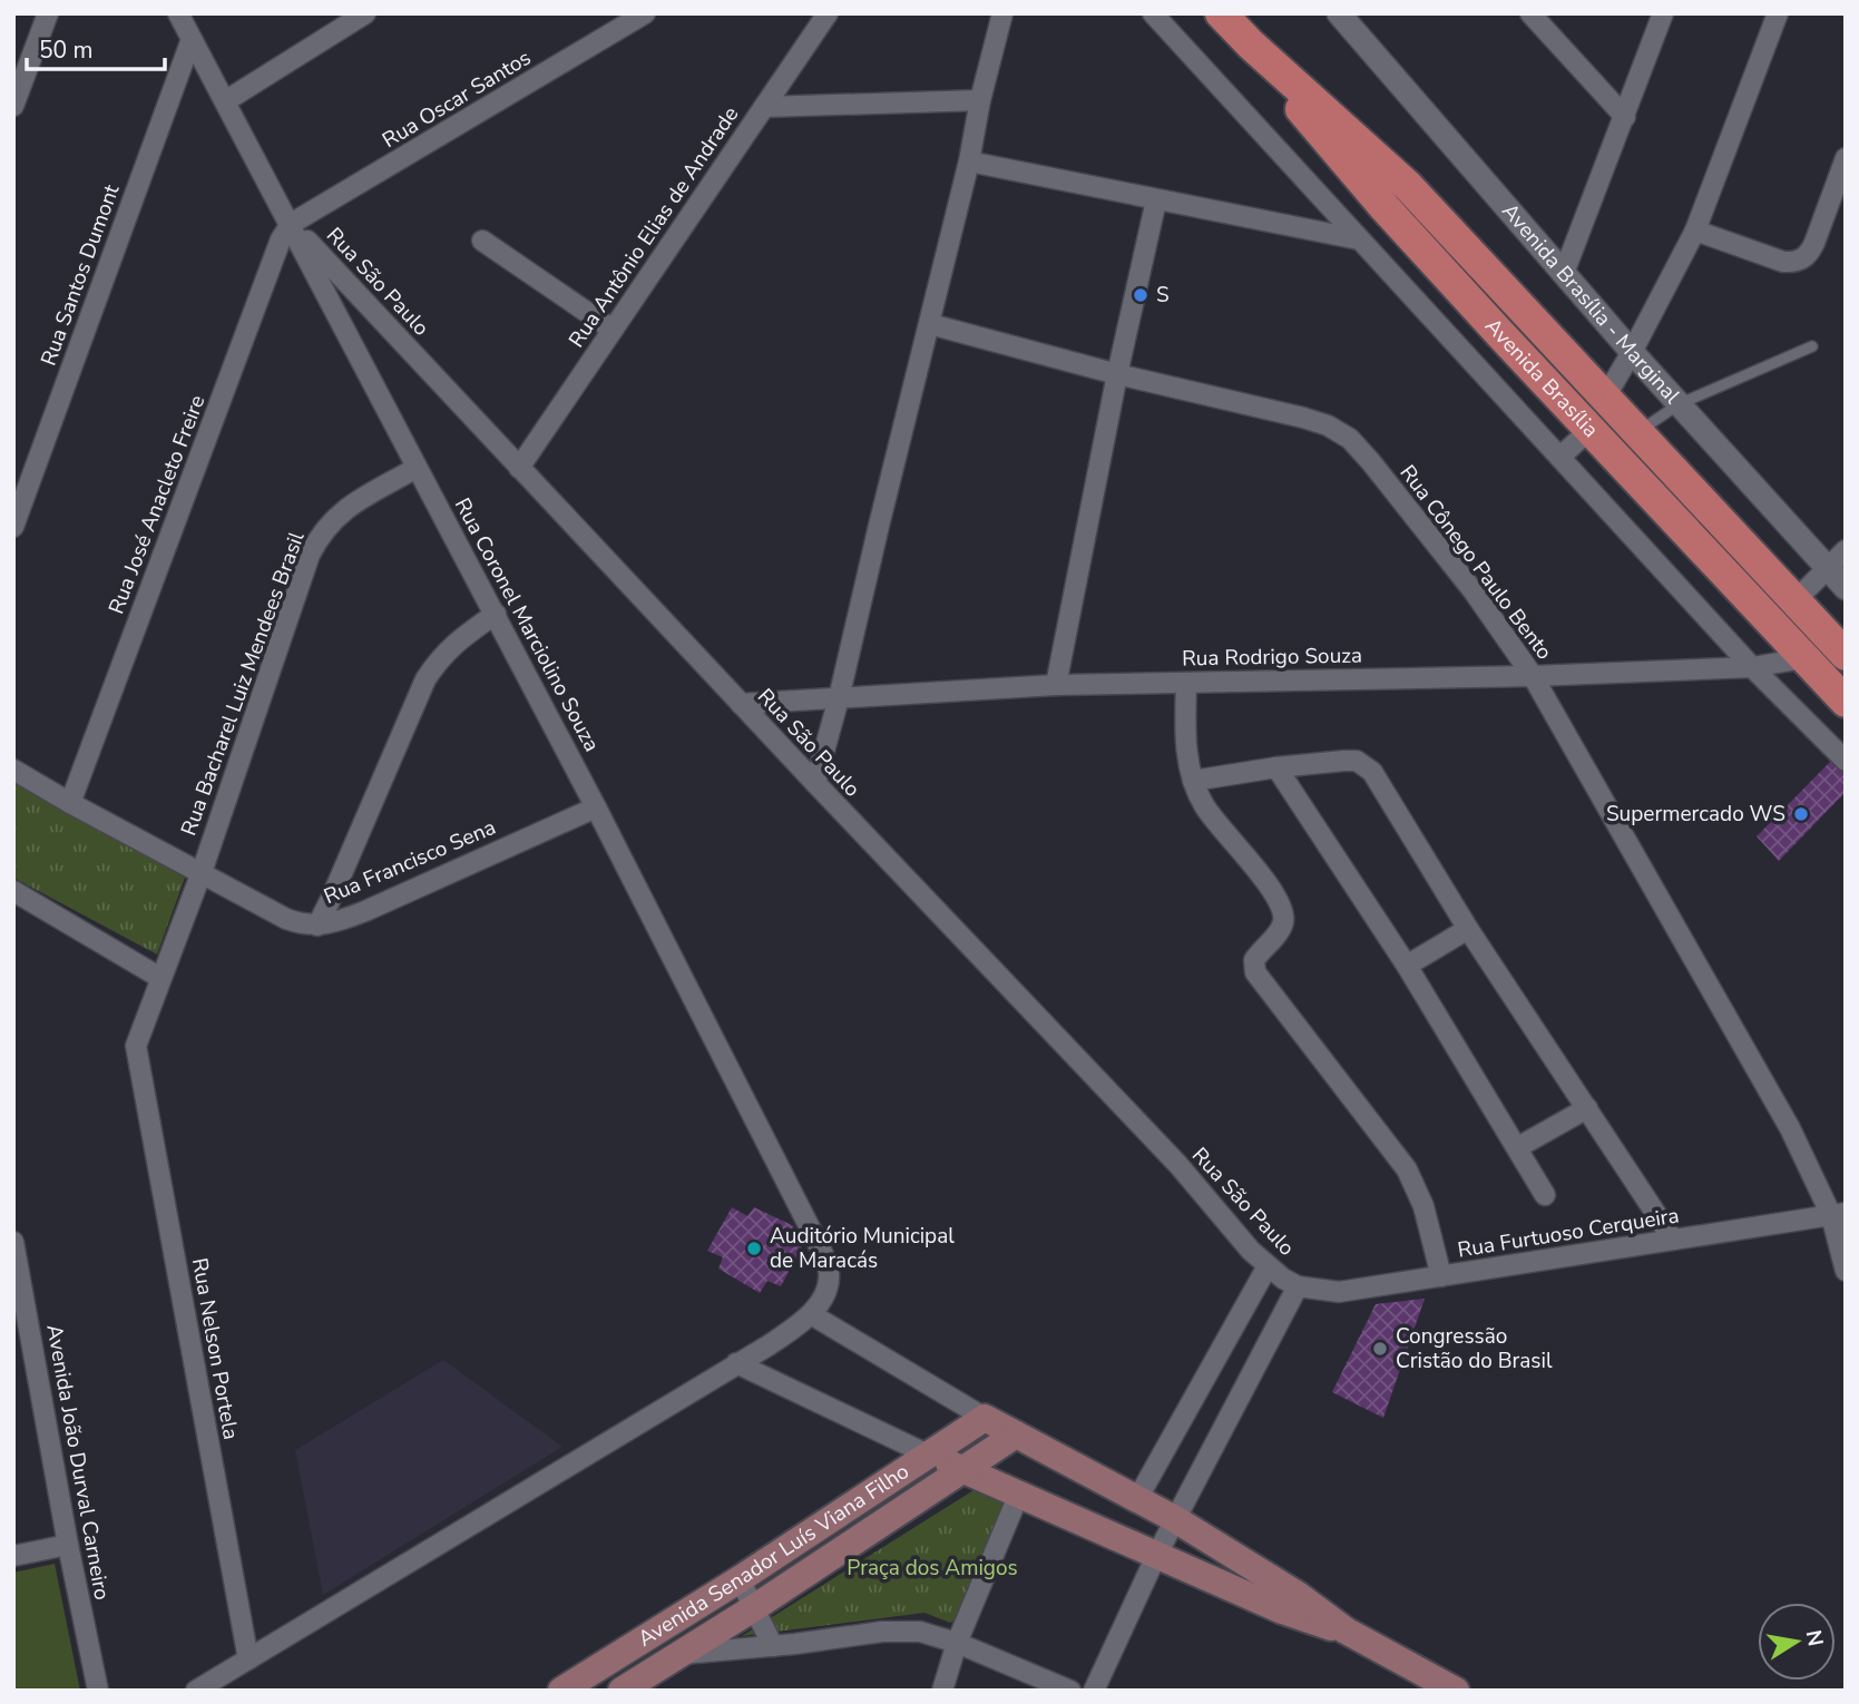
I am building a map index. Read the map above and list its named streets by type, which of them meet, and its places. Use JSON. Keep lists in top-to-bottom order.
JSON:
{
  "streets": {
    "main road": ["Avenida Brasília", "Avenida Senador Luís Viana Filho"],
    "street": [
      "Rua Oscar Santos",
      "Rua Antônio Elias de Andrade",
      "Rua Santos Dumont",
      "Rua São Paulo",
      "Avenida Brasília - Marginal",
      "Rua José Anacleto Freire",
      "Rua Cônego Paulo Bento",
      "Rua Coronel Marciolino Souza",
      "Rua Rodrigo Souza",
      "Rua Bacharel Luiz Mendees Brasil",
      "Rua Francisco Sena",
      "Rua Furtuoso Cerqueira",
      "Rua Nelson Portela",
      "Avenida João Durval Carneiro"
    ]
  },
  "crossings": [
    ["Rua Oscar Santos", "Rua São Paulo"],
    ["Rua Oscar Santos", "Rua José Anacleto Freire"],
    ["Rua Oscar Santos", "Rua Coronel Marciolino Souza"],
    ["Rua Antônio Elias de Andrade", "Rua São Paulo"],
    ["Rua Santos Dumont", "Rua Coronel Marciolino Souza"],
    ["Rua São Paulo", "Rua José Anacleto Freire"],
    ["Rua São Paulo", "Rua Coronel Marciolino Souza"],
    ["Rua São Paulo", "Rua Rodrigo Souza"],
    ["Rua São Paulo", "Rua Furtuoso Cerqueira"],
    ["Avenida Brasília", "Rua Rodrigo Souza"],
    ["Rua José Anacleto Freire", "Rua Coronel Marciolino Souza"],
    ["Rua José Anacleto Freire", "Rua Francisco Sena"],
    ["Rua Cônego Paulo Bento", "Rua Rodrigo Souza"],
    ["Rua Cônego Paulo Bento", "Rua Furtuoso Cerqueira"],
    ["Rua Coronel Marciolino Souza", "Rua Bacharel Luiz Mendees Brasil"],
    ["Rua Coronel Marciolino Souza", "Rua Francisco Sena"],
    ["Rua Bacharel Luiz Mendees Brasil", "Rua Francisco Sena"],
    ["Rua Bacharel Luiz Mendees Brasil", "Rua Nelson Portela"]
  ],
  "parks": ["Praça dos Amigos"],
  "places": [
    "S",
    "Supermercado WS",
    "Auditório Municipal de Maracás",
    "Congressão Cristão do Brasil"
  ],
  "scale_bar": "50 m",
  "north": "right"
}
